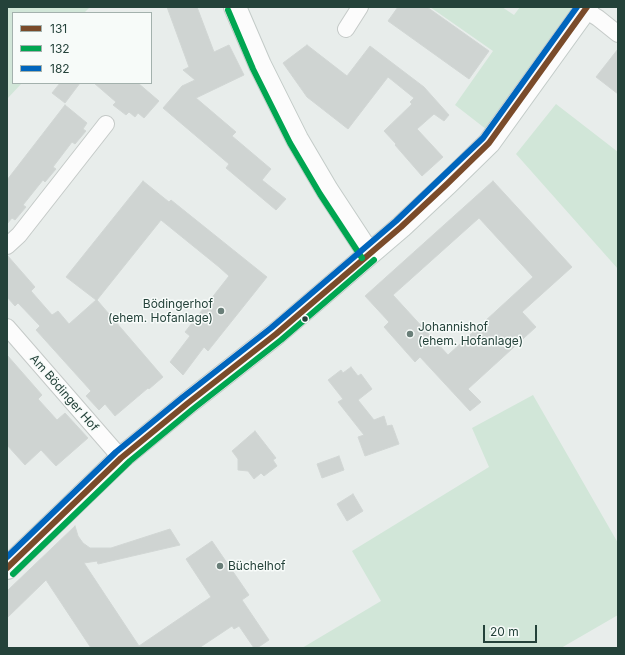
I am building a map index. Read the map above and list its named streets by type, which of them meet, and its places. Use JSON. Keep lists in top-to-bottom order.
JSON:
{
  "streets": {
    "street": ["Am Bödinger Hof"]
  },
  "places": ["Bödingerhof (ehem. Hofanlage)", "Johannishof (ehem. Hofanlage)", "Büchelhof"],
  "lines": ["transit line 131", "transit line 182", "transit line 132"],
  "legend": ["131", "132", "182"],
  "scale_bar": "20 m"
}
